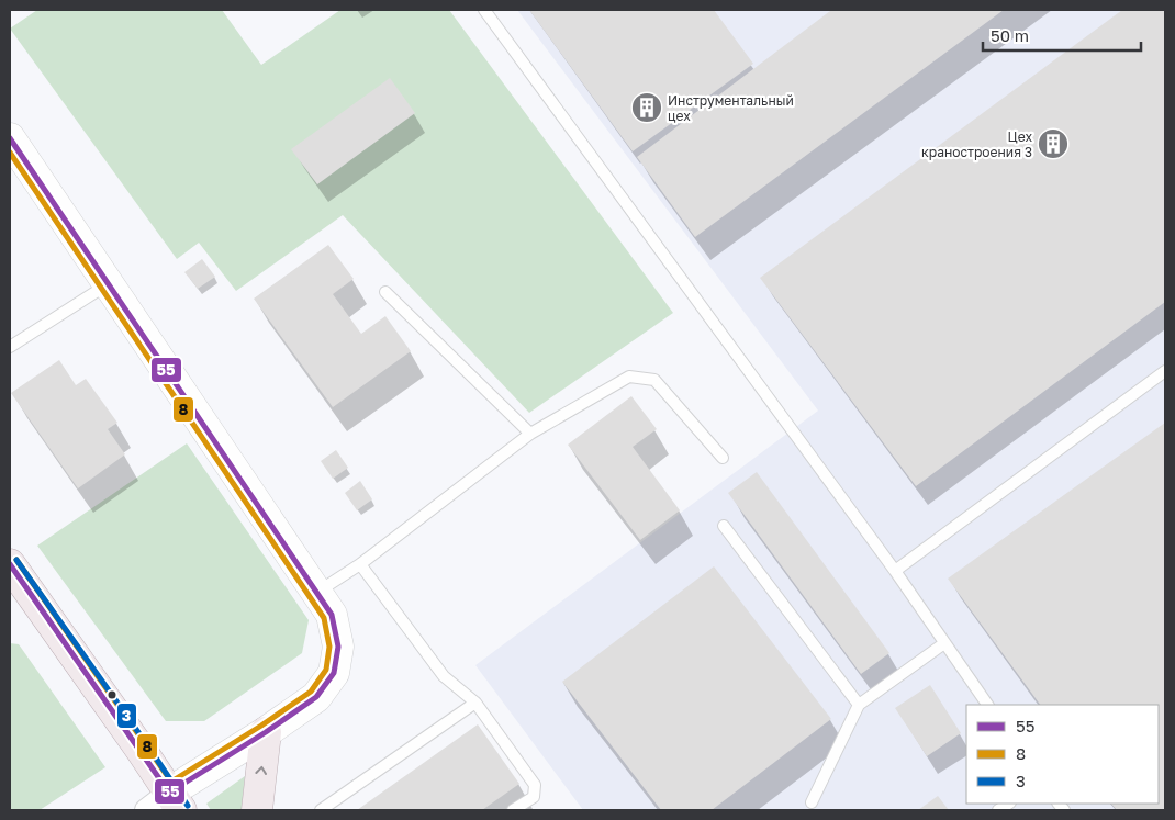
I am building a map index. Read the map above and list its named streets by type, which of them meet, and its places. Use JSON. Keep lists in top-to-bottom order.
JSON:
{
  "places": {
    "building": ["Инструментальный цех", "Цех краностроения 3"]
  },
  "lines": ["transit line 55", "transit line 8", "transit line 3"],
  "legend": ["55", "8", "3"],
  "scale_bar": "50 m"
}
